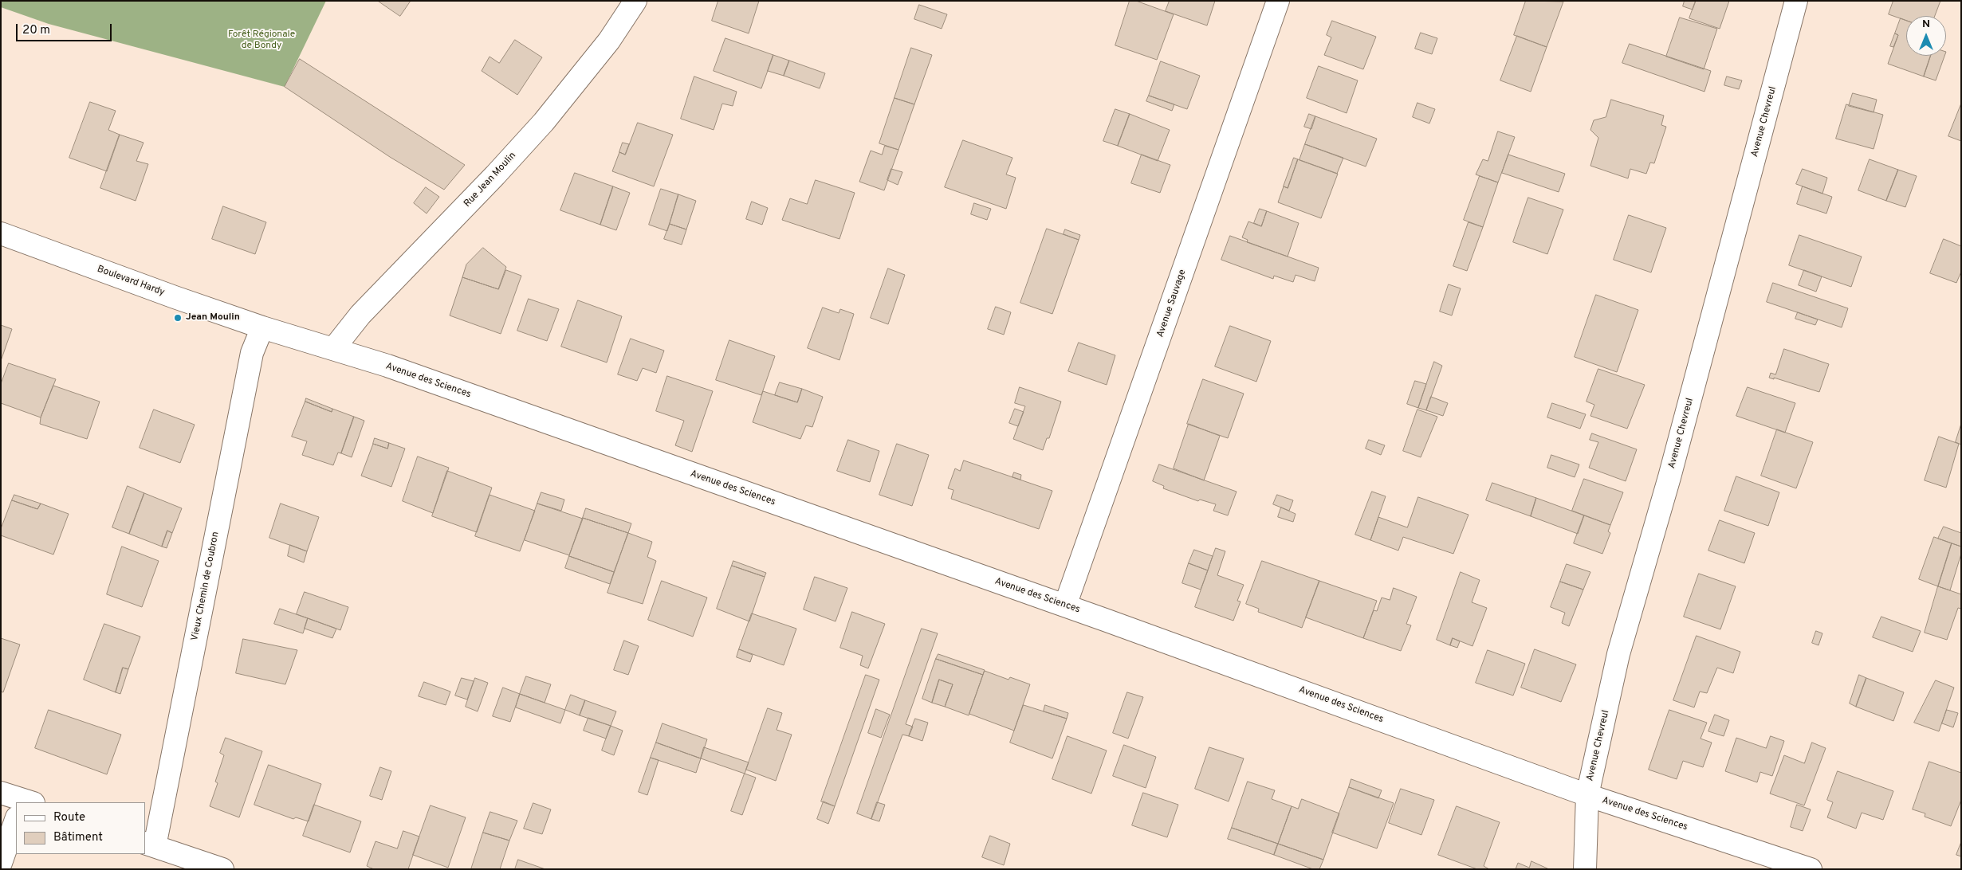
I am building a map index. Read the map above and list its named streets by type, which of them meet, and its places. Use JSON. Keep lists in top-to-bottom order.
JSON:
{
  "streets": {
    "street": [
      "Avenue Chevreul",
      "Rue Jean Moulin",
      "Boulevard Hardy",
      "Avenue Sauvage",
      "Avenue des Sciences",
      "Vieux Chemin de Coubron"
    ]
  },
  "crossings": [
    ["Avenue Chevreul", "Avenue des Sciences"],
    ["Rue Jean Moulin", "Avenue des Sciences"],
    ["Boulevard Hardy", "Avenue des Sciences"],
    ["Boulevard Hardy", "Vieux Chemin de Coubron"],
    ["Avenue Sauvage", "Avenue des Sciences"],
    ["Avenue des Sciences", "Vieux Chemin de Coubron"]
  ],
  "parks": ["Forêt Régionale de Bondy"],
  "places": ["Jean Moulin"],
  "legend": ["Route", "Bâtiment"],
  "scale_bar": "20 m",
  "north": "top"
}
